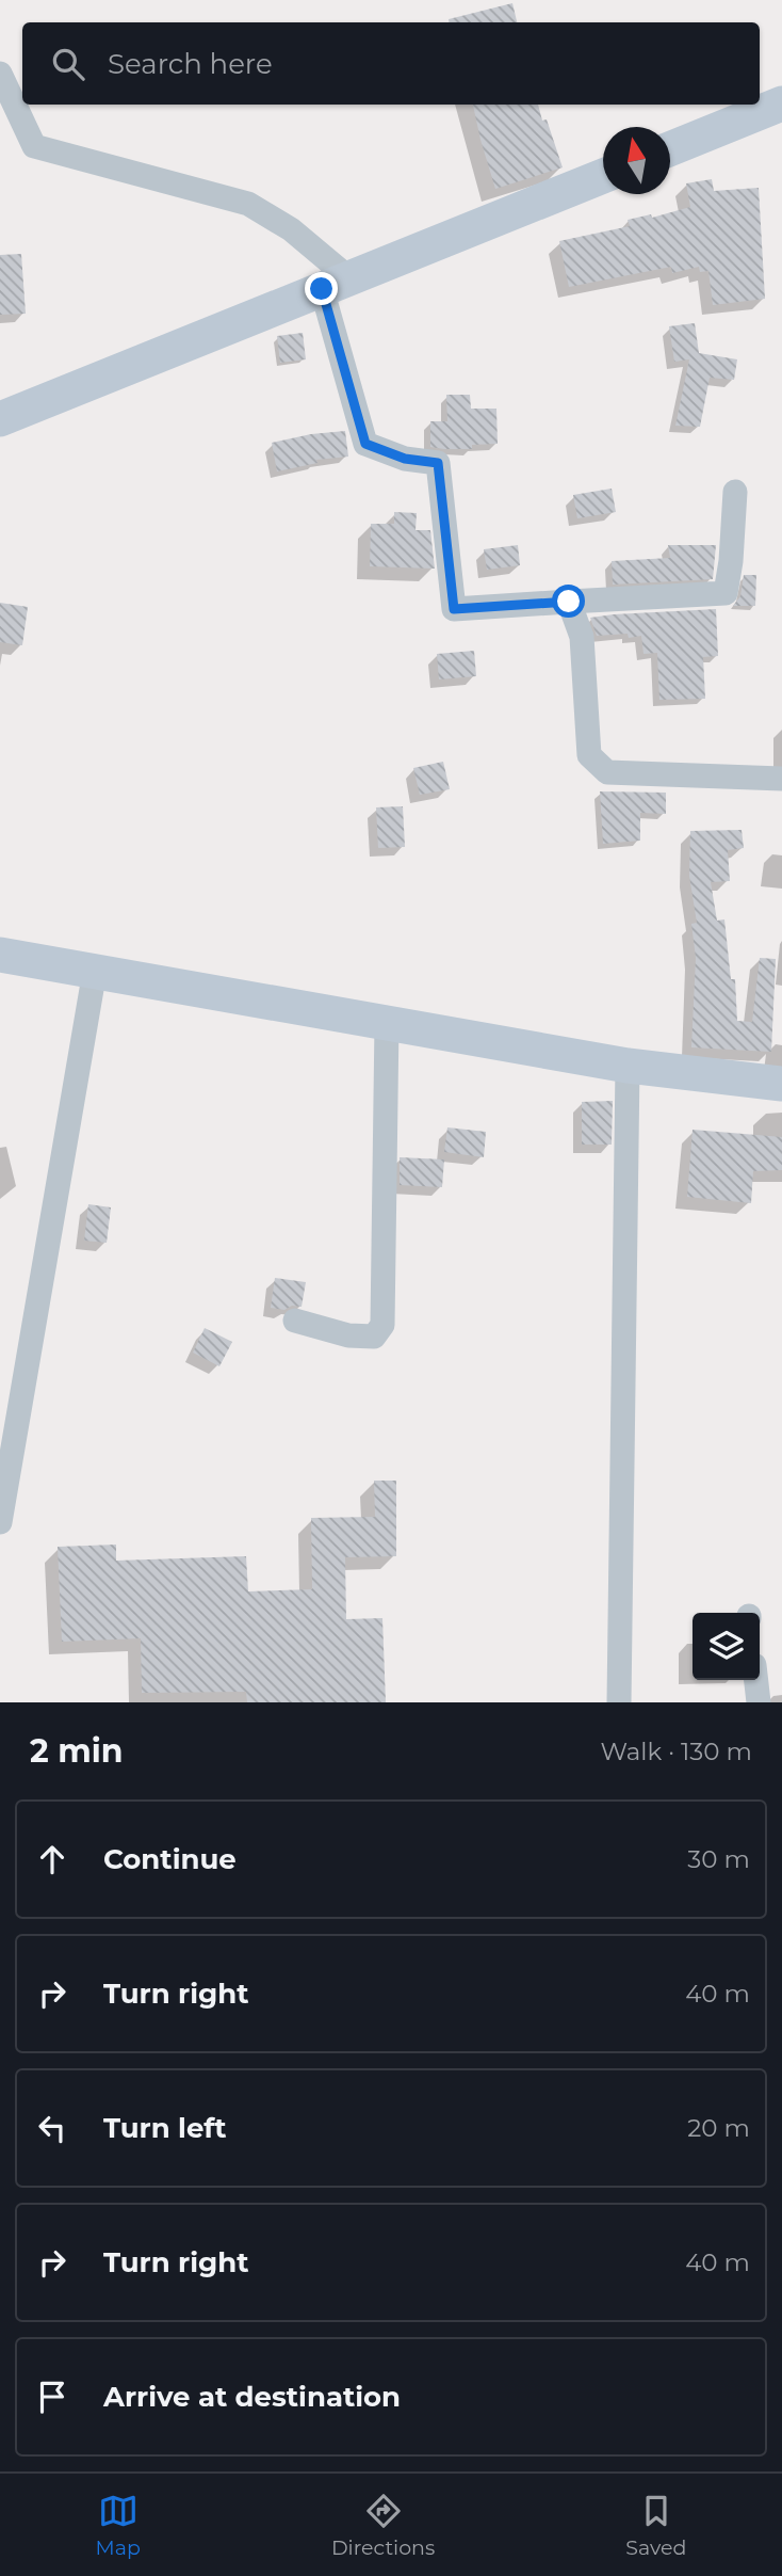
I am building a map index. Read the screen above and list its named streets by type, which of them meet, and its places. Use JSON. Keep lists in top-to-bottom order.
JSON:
{
  "north": "top",
  "page": {
    "search": "Search here",
    "heading": ["2 min", "Walk · 130 m"],
    "list": [
      ["Continue", "30 m"],
      ["Turn right", "40 m"],
      ["Turn left", "20 m"],
      ["Turn right", "40 m"],
      "Arrive at destination"
    ],
    "nav": ["Map", "Directions", "Saved"]
  }
}
